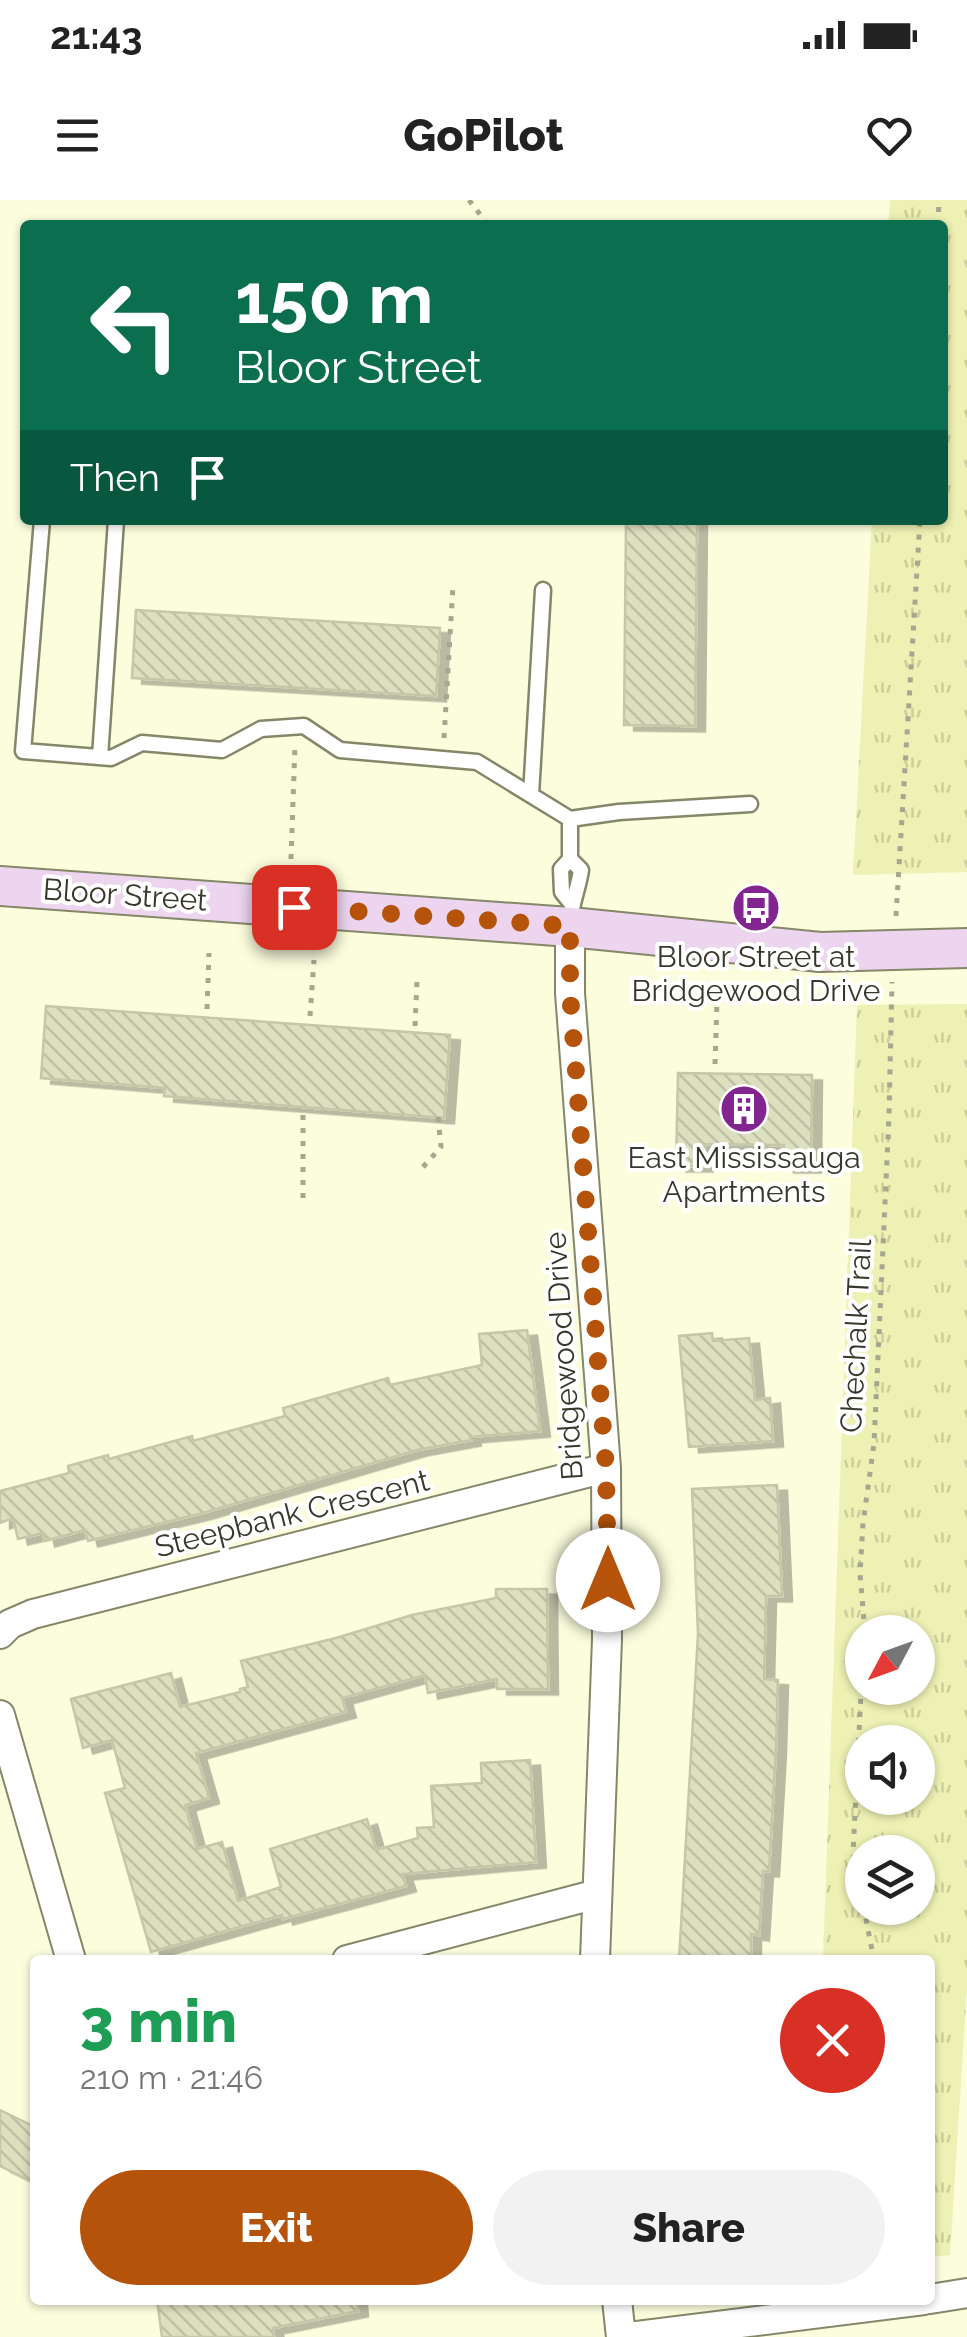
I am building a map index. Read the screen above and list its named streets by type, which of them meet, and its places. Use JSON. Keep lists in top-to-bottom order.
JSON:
{
  "streets": {
    "main road": ["Bloor Street"],
    "street": ["Bridgewood Drive", "Steepbank Crescent"],
    "path": ["Chechalk Trail"]
  },
  "crossings": [
    ["Bloor Street", "Bridgewood Drive"],
    ["Bridgewood Drive", "Steepbank Crescent"]
  ],
  "places": {
    "bus stop": ["Bloor Street at Bridgewood Drive"],
    "building": ["East Mississauga Apartments"]
  },
  "north": "bottom left",
  "page": {
    "status": "21:43",
    "header": "GoPilot",
    "turn": ["150 m", "Bloor Street"],
    "then": "Then",
    "heading": ["3 min", "210 m · 21:46"],
    "buttons": ["Exit", "Share"]
  }
}
